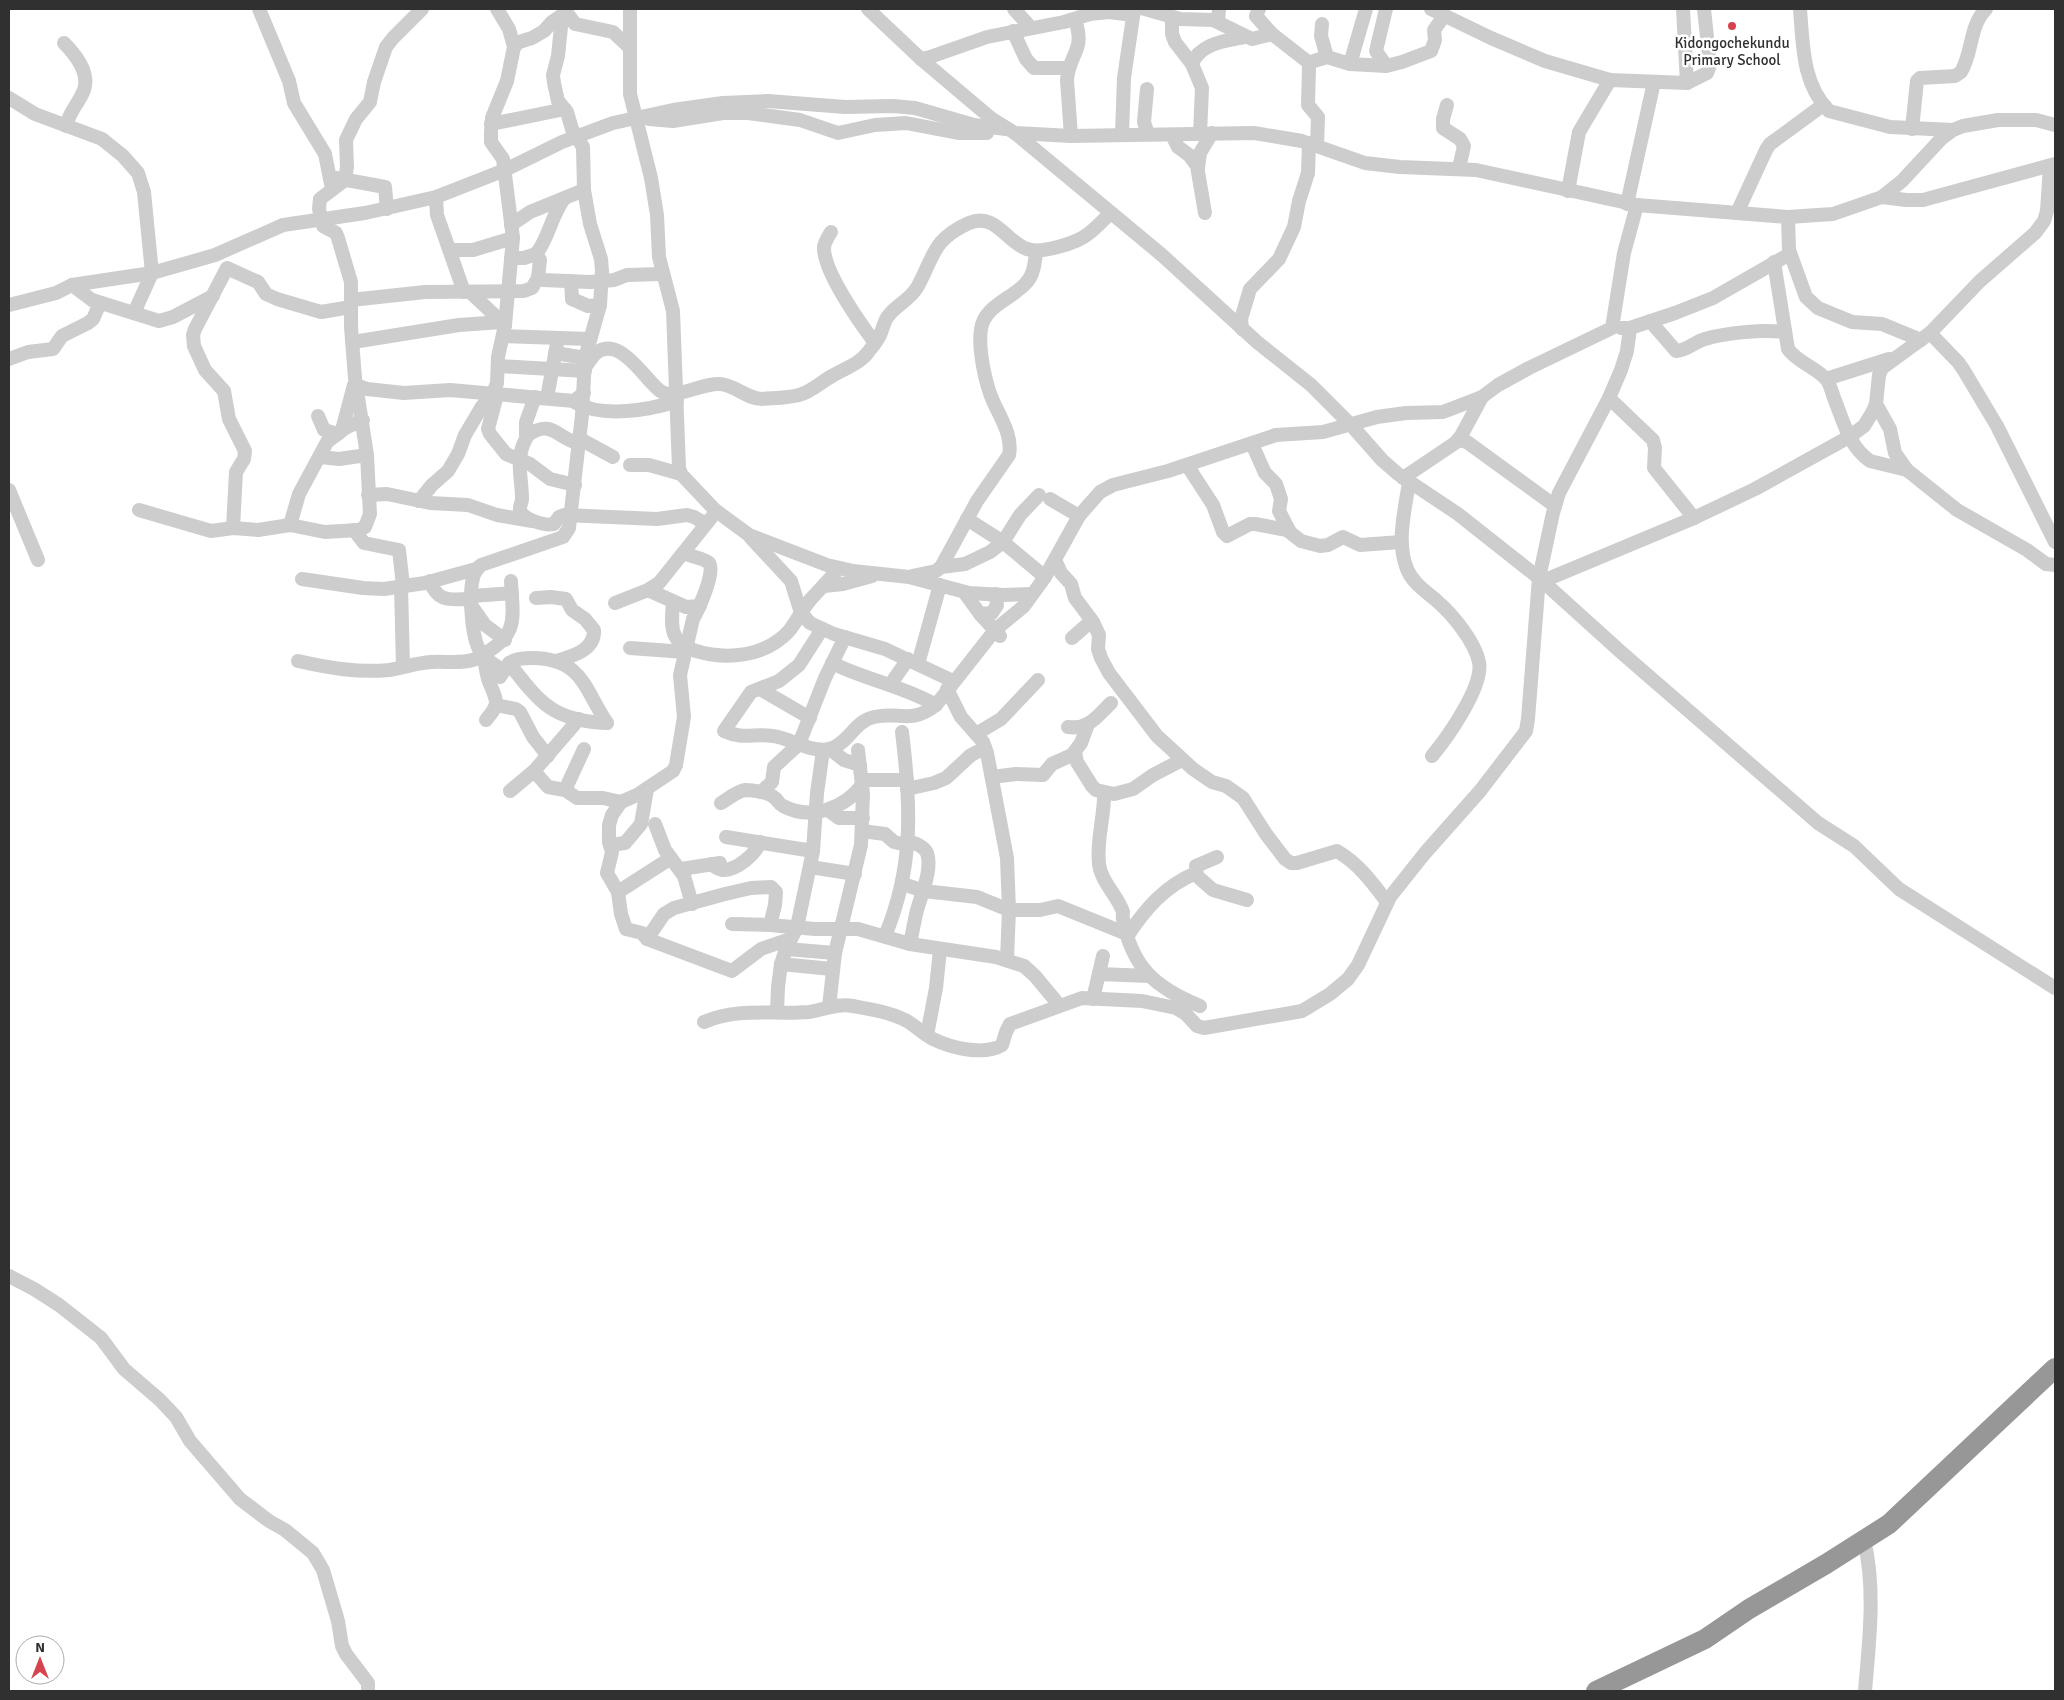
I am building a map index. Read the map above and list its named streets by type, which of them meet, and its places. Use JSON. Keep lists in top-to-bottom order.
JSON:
{
  "places": ["Kidongochekundu Primary School"],
  "north": "top"
}
